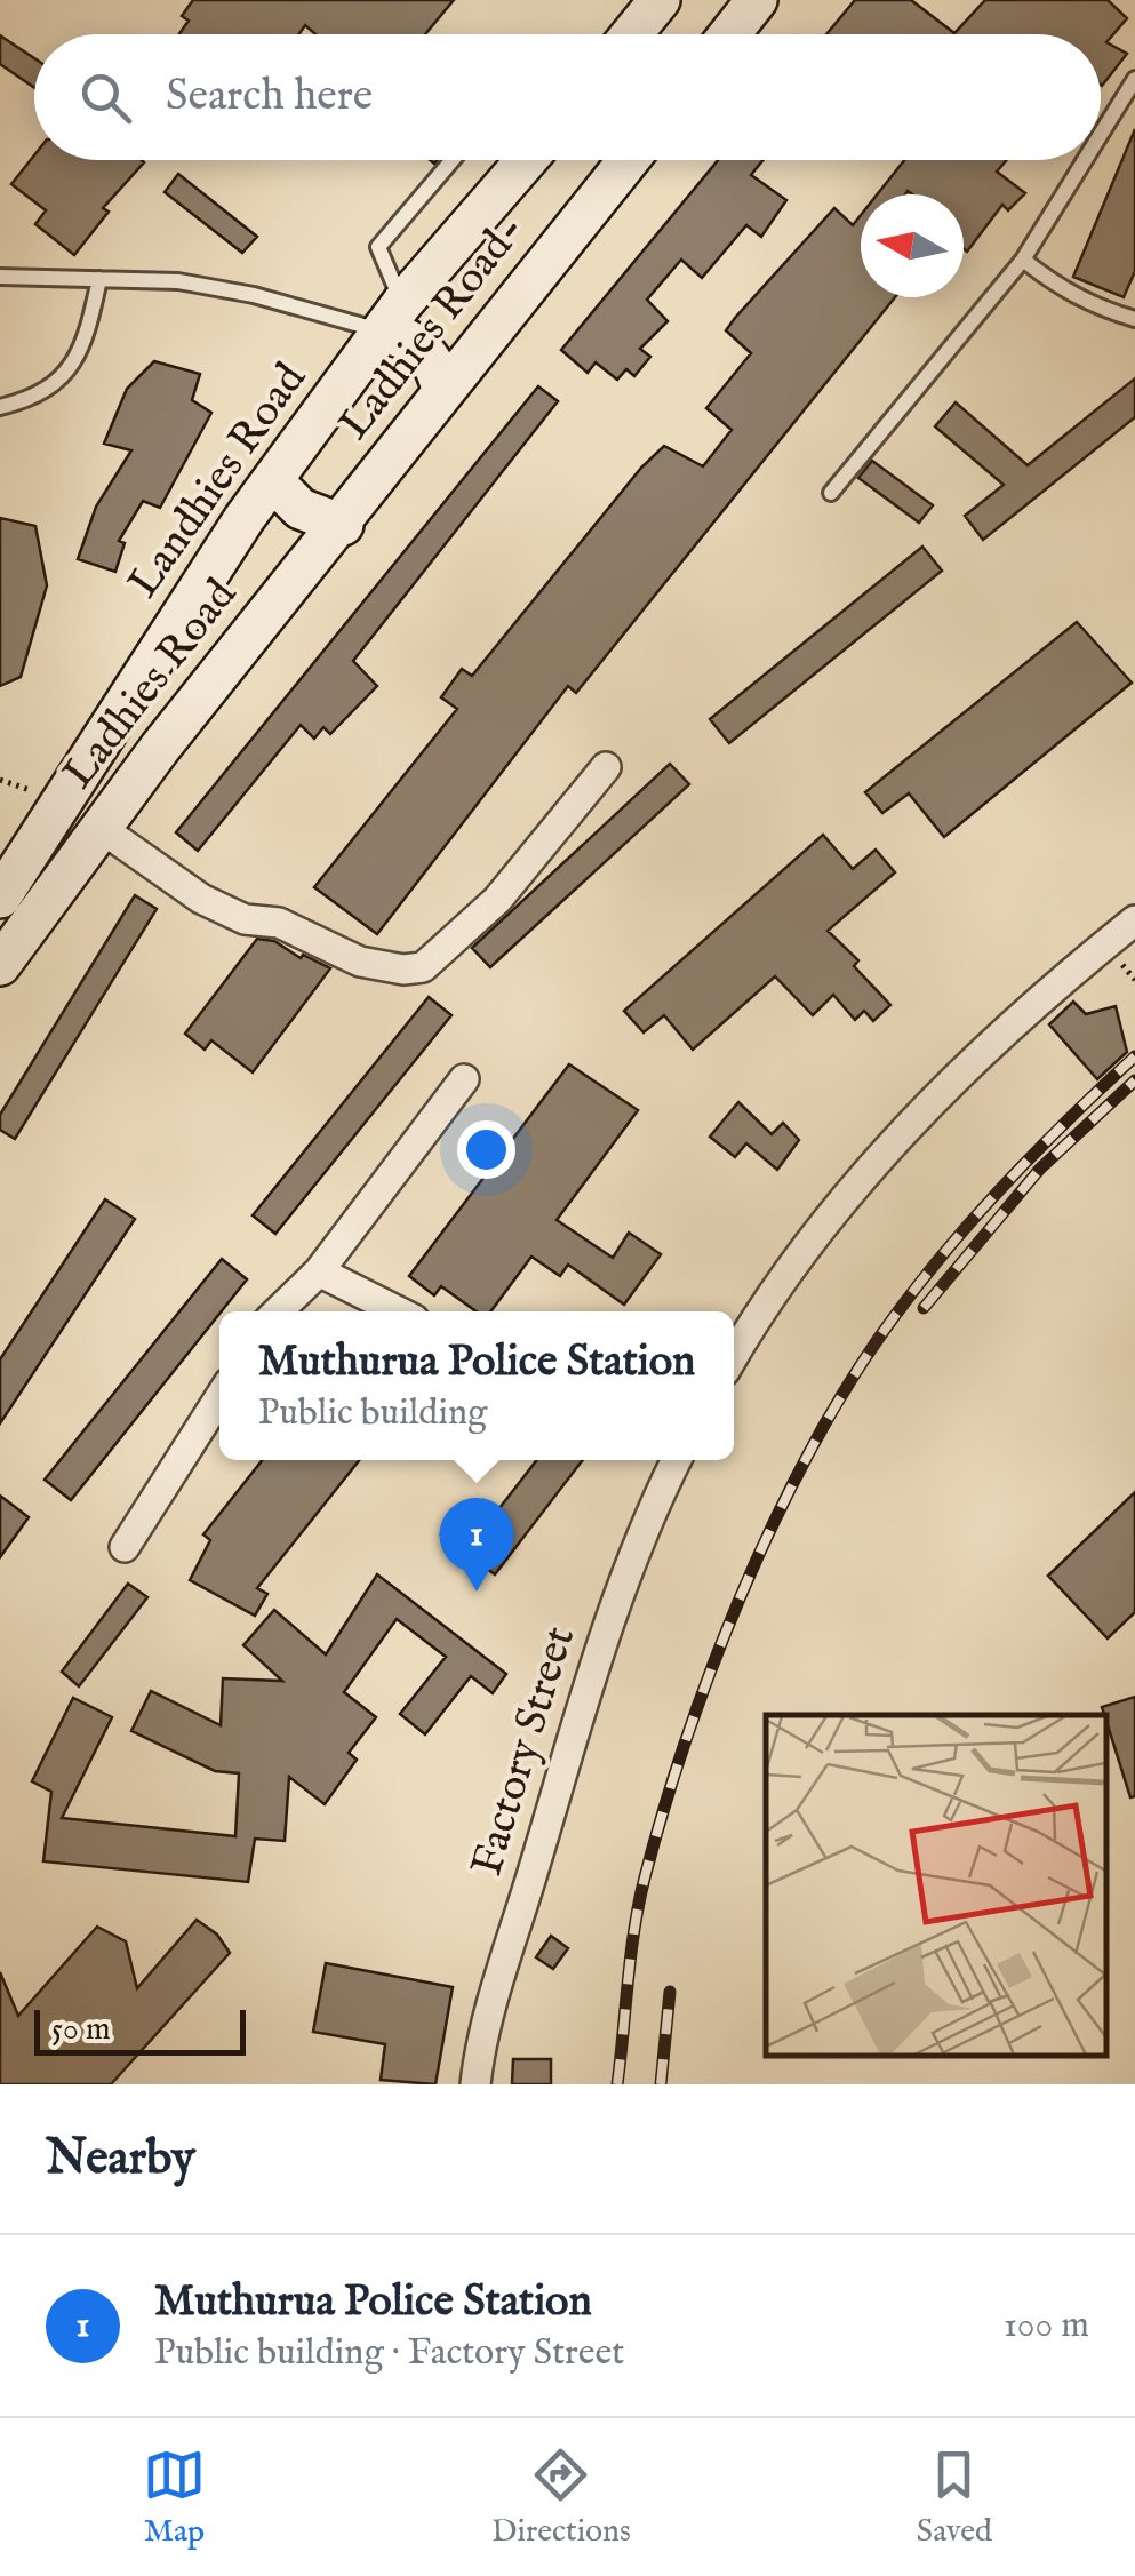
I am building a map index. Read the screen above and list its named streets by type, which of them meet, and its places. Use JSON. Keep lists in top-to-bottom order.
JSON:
{
  "streets": {
    "main road": ["Ladhies Road-", "Landhies Road", "Ladhies Road"],
    "street": ["Factory Street"]
  },
  "crossings": [
    ["Ladhies Road-", "Ladhies Road"]
  ],
  "scale_bar": "50 m",
  "north": "left",
  "page": {
    "search": "Search here",
    "popup": ["Muthurua Police Station", "Public building"],
    "pins": "1",
    "scale": "50 m",
    "heading": "Nearby",
    "list": [
      {
        "mark": "1",
        "name": "Muthurua Police Station",
        "note": "Public building · Factory Street",
        "value": "100 m"
      }
    ],
    "nav": ["Map", "Directions", "Saved"]
  }
}
